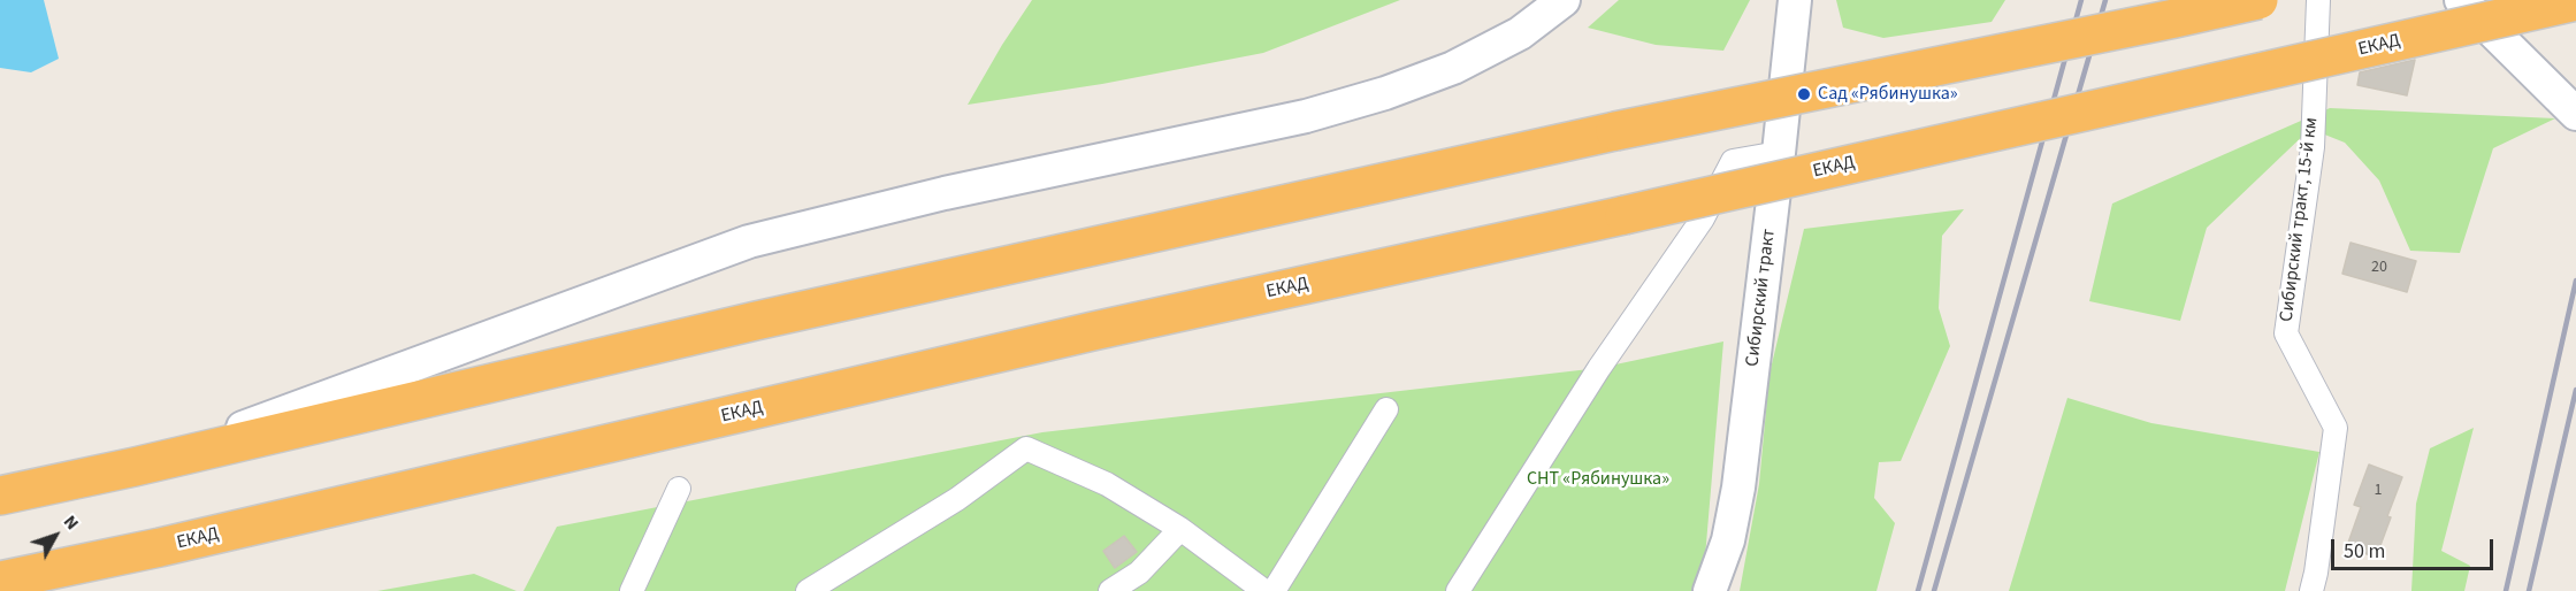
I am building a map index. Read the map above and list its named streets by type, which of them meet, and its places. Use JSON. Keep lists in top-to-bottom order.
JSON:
{
  "streets": {
    "highway": ["ЕКАД"],
    "main road": ["Сибирский тракт"],
    "street": ["Сибирский тракт, 15-й км"]
  },
  "parks": ["СНТ «Рябинушка»"],
  "places": ["Сад «Рябинушка»"],
  "house_numbers": ["20", "1"],
  "scale_bar": "50 m",
  "north": "top right"
}
